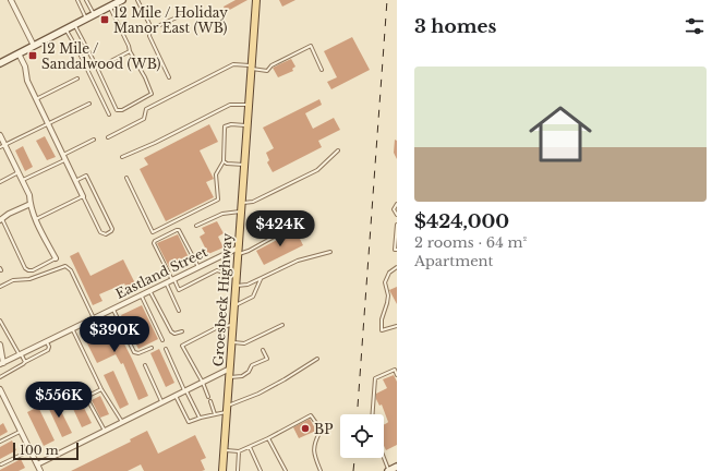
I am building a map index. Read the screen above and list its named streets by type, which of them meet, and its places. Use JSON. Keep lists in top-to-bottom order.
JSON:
{
  "streets": {
    "main road": ["Groesbeck Highway"],
    "street": ["Eastland Street"]
  },
  "crossings": [
    ["Eastland Street", "Groesbeck Highway"]
  ],
  "places": {
    "transit": ["12 Mile / Holiday Manor East (WB)", "12 Mile / Sandalwood (WB)"],
    "other": ["BP"]
  },
  "scale_bar": "100 m",
  "page": {
    "heading": "3 homes",
    "list": [
      {
        "name": "$424,000",
        "note": "2 rooms · 64 m² · Apartment"
      }
    ],
    "price": ["$424K", "$390K", "$556K"],
    "scale": "100 m"
  }
}
